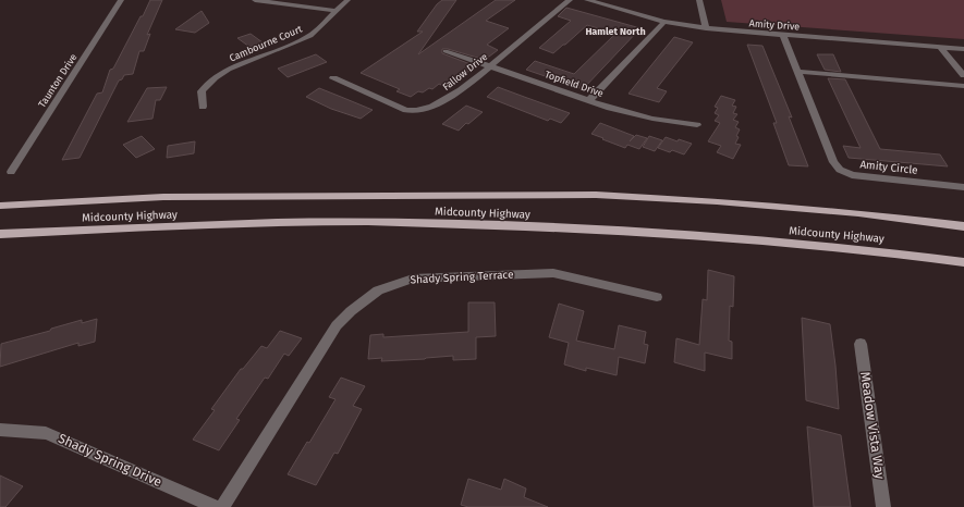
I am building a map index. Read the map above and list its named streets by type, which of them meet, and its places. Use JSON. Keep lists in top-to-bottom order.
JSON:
{
  "streets": {
    "main road": ["Midcounty Highway"],
    "street": [
      "Amity Drive",
      "Cambourne Court",
      "Fallow Drive",
      "Taunton Drive",
      "Topfield Drive",
      "Amity Circle",
      "Shady Spring Terrace",
      "Meadow Vista Way",
      "Shady Spring Drive"
    ]
  },
  "crossings": [
    ["Amity Drive", "Amity Circle"],
    ["Fallow Drive", "Topfield Drive"]
  ],
  "districts": ["Hamlet North"]
}
